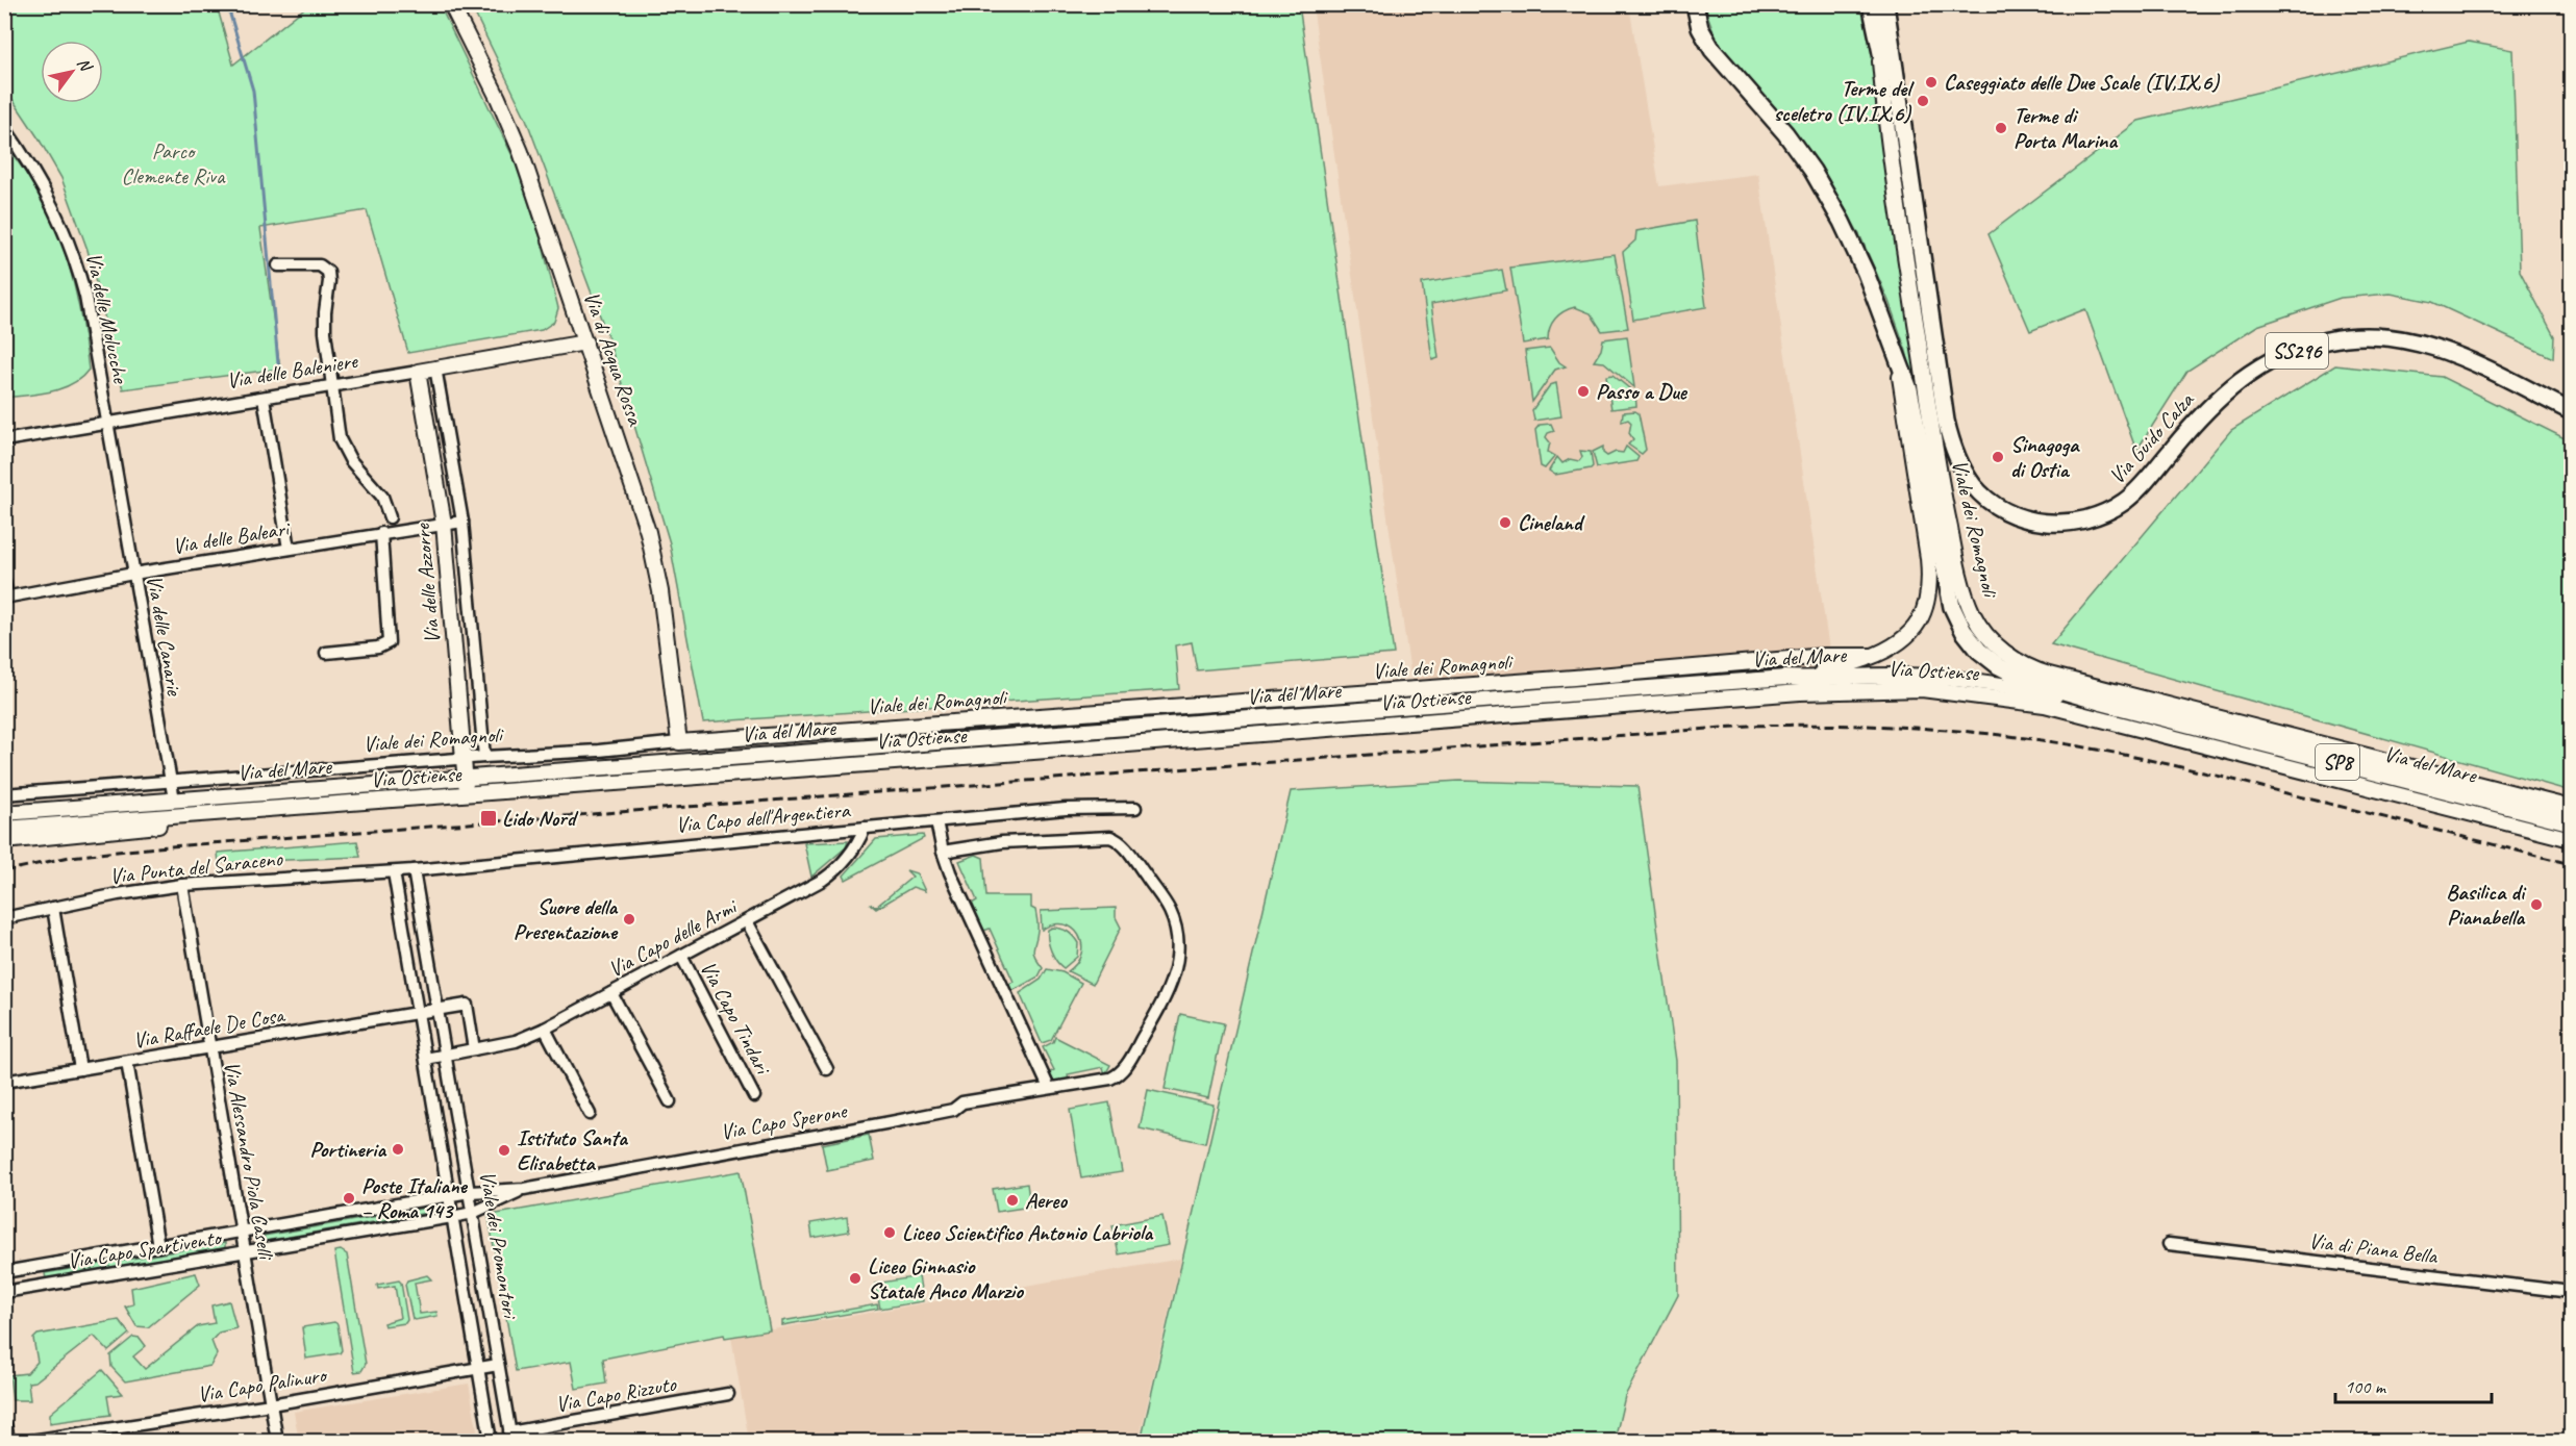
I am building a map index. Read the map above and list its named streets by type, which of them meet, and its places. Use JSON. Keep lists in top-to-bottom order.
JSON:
{
  "streets": {
    "main road": [
      "SS296",
      "Via Guido Calza",
      "Viale dei Romagnoli",
      "Via del Mare",
      "SP8"
    ],
    "street": [
      "Via delle Molucche",
      "Via di Acqua Rossa",
      "Via delle Baleniere",
      "Via delle Baleari",
      "Via delle Azzorre",
      "Via delle Canarie",
      "Via Ostiense",
      "Via Capo dell'Argentiera",
      "Via Punta del Saraceno",
      "Via Capo delle Armi",
      "Via Capo Tindari",
      "Via Raffaele De Cosa",
      "Via Capo Sperone",
      "Via Alessandro Piola Caselli",
      "Viale dei Promontori",
      "Via di Piana Bella",
      "Via Capo Spartivento",
      "Via Capo Palinuro",
      "Via Capo Rizzuto"
    ]
  },
  "crossings": [
    ["Via delle Molucche", "Via delle Baleniere"],
    ["Via delle Molucche", "Via delle Canarie"],
    ["Via di Acqua Rossa", "Via delle Baleniere"],
    ["Via di Acqua Rossa", "Viale dei Romagnoli"],
    ["Via delle Baleniere", "Via delle Azzorre"],
    ["Via delle Baleniere", "Via delle Canarie"],
    ["Viale dei Romagnoli", "Via delle Azzorre"],
    ["Viale dei Romagnoli", "Via delle Canarie"],
    ["Viale dei Romagnoli", "Via del Mare"],
    ["Via delle Baleari", "Via delle Azzorre"],
    ["Via delle Baleari", "Via delle Canarie"],
    ["Via delle Azzorre", "Via del Mare"],
    ["Via delle Azzorre", "Via Ostiense"],
    ["Via Capo dell'Argentiera", "Via Punta del Saraceno"],
    ["Via Capo dell'Argentiera", "Via Capo delle Armi"],
    ["Via Capo dell'Argentiera", "Viale dei Promontori"],
    ["Via Punta del Saraceno", "Via Alessandro Piola Caselli"],
    ["Via Punta del Saraceno", "Viale dei Promontori"],
    ["Via Capo delle Armi", "Via Capo Tindari"],
    ["Via Raffaele De Cosa", "Via Alessandro Piola Caselli"],
    ["Via Raffaele De Cosa", "Viale dei Promontori"],
    ["Via Capo Sperone", "Viale dei Promontori"],
    ["Via Capo Sperone", "Via Capo Spartivento"],
    ["Via Alessandro Piola Caselli", "Via Capo Spartivento"],
    ["Via Alessandro Piola Caselli", "Via Capo Palinuro"],
    ["Viale dei Promontori", "Via Capo Spartivento"],
    ["Viale dei Promontori", "Via Capo Palinuro"],
    ["Viale dei Promontori", "Via Capo Rizzuto"]
  ],
  "parks": ["Parco Clemente Riva"],
  "places": {
    "other": [
      "Caseggiato delle Due Scale (IV,IX,6)",
      "Terme del sceletro (IV,IX,6)",
      "Terme di Porta Marina",
      "Passo a Due",
      "Sinagoga di Ostia",
      "Cineland",
      "Basilica di Pianabella",
      "Suore della Presentazione",
      "Portineria",
      "Istituto Santa Elisabetta",
      "Poste Italiane – Roma 143",
      "Aereo",
      "Liceo Scientifico Antonio Labriola",
      "Liceo Ginnasio Statale Anco Marzio"
    ],
    "transit": ["Lido Nord"]
  },
  "scale_bar": "100 m",
  "north": "top right"
}
